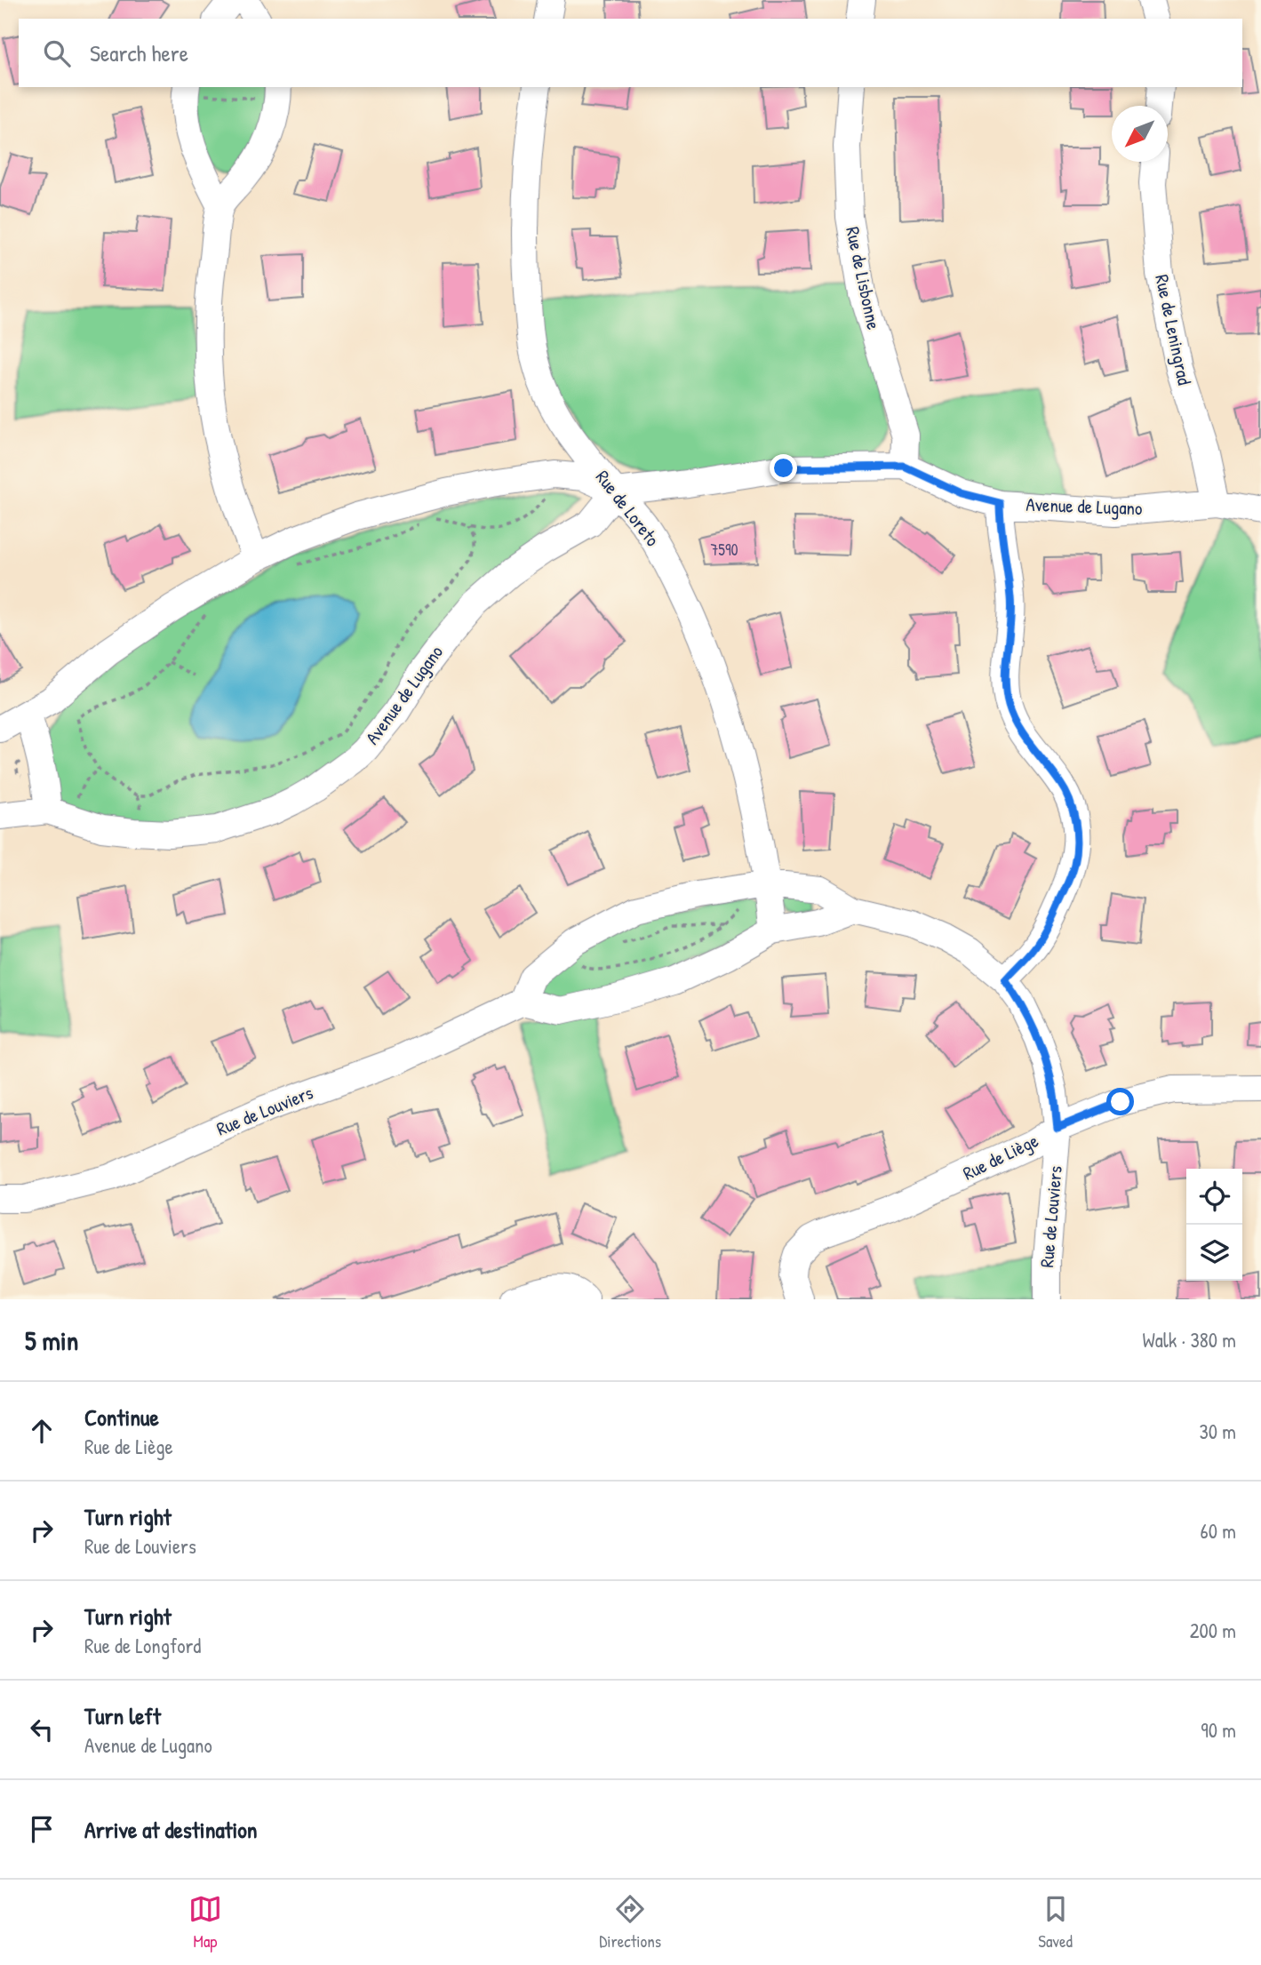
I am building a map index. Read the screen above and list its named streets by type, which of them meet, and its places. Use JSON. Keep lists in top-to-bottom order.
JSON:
{
  "streets": {
    "street": [
      "Rue de Lisbonne",
      "Rue de Leningrad",
      "Avenue de Lugano",
      "Rue de Loreto",
      "Rue de Louviers",
      "Rue de Liège"
    ]
  },
  "crossings": [
    ["Rue de Lisbonne", "Avenue de Lugano"],
    ["Rue de Leningrad", "Avenue de Lugano"],
    ["Avenue de Lugano", "Rue de Loreto"],
    ["Rue de Loreto", "Rue de Louviers"],
    ["Rue de Louviers", "Rue de Liège"]
  ],
  "house_numbers": ["7590"],
  "north": "bottom left",
  "page": {
    "search": "Search here",
    "heading": ["5 min", "Walk · 380 m"],
    "list": [
      ["Continue", "Rue de Liège", "30 m"],
      ["Turn right", "Rue de Louviers", "60 m"],
      ["Turn right", "Rue de Longford", "200 m"],
      ["Turn left", "Avenue de Lugano", "90 m"],
      "Arrive at destination"
    ],
    "nav": ["Map", "Directions", "Saved"]
  }
}
